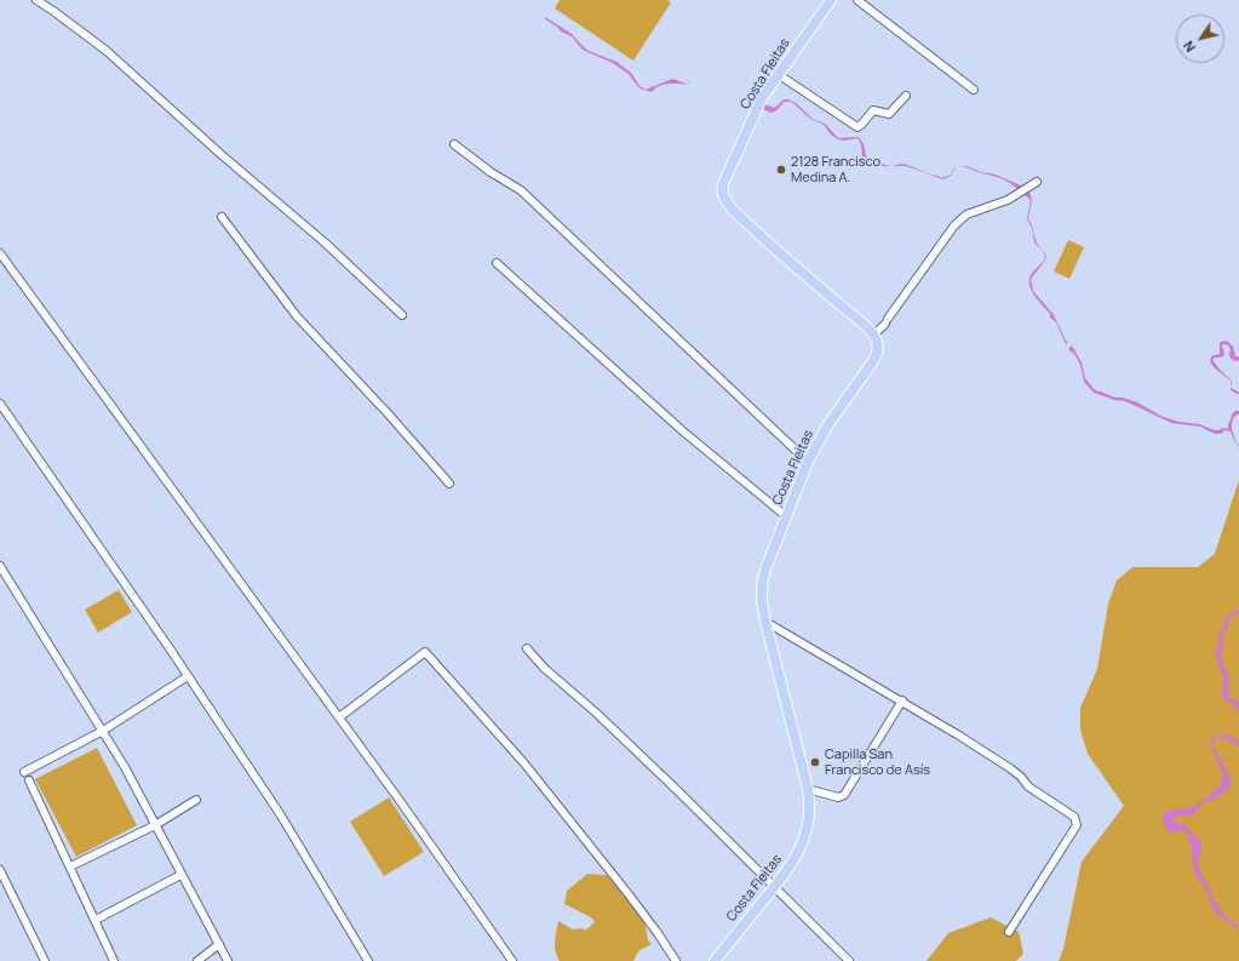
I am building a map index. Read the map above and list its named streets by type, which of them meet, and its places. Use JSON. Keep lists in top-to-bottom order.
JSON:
{
  "streets": {
    "main road": ["Costa Fleitas"]
  },
  "places": ["2128 Francisco Medina A.", "Capilla San Francisco de Asís"],
  "north": "bottom left"
}
